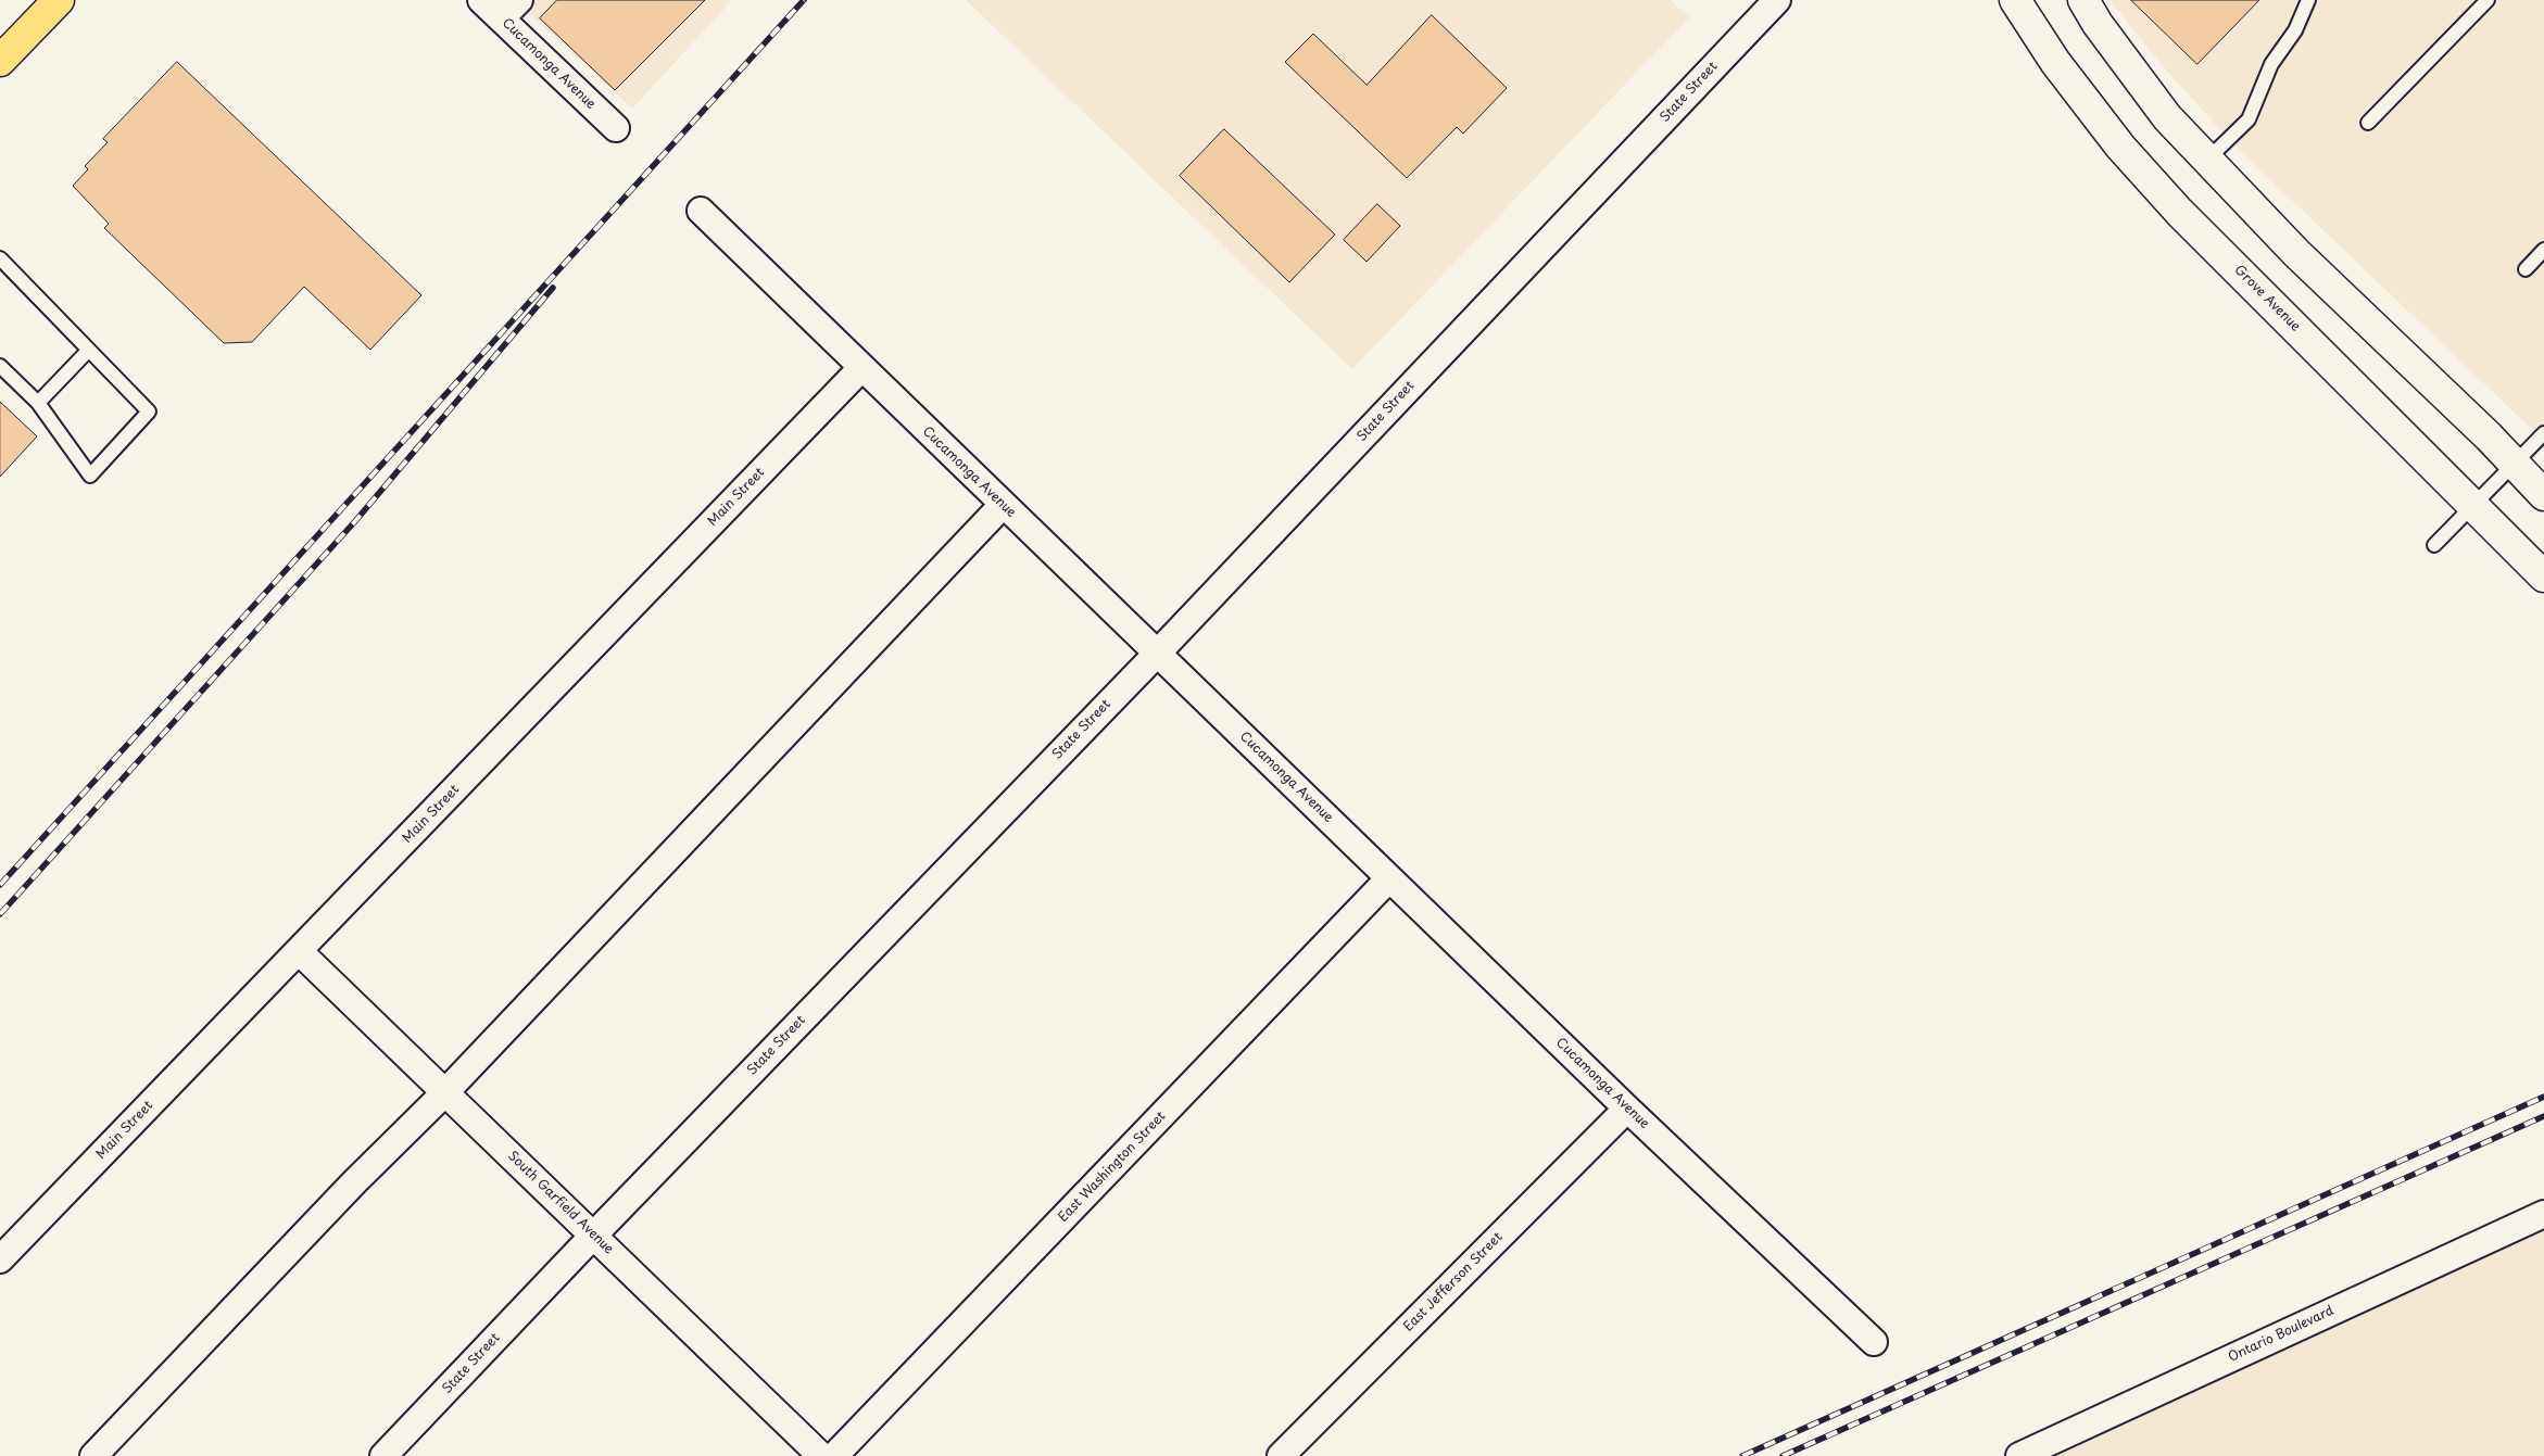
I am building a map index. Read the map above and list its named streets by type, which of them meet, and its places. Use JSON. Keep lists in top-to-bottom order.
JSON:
{
  "streets": {
    "main road": ["Grove Avenue"],
    "street": [
      "Cucamonga Avenue",
      "State Street",
      "Main Street",
      "East Washington Street",
      "South Garfield Avenue",
      "East Jefferson Street",
      "Ontario Boulevard"
    ]
  },
  "crossings": [
    ["Cucamonga Avenue", "State Street"],
    ["Cucamonga Avenue", "Main Street"],
    ["Cucamonga Avenue", "East Washington Street"],
    ["Cucamonga Avenue", "East Jefferson Street"],
    ["State Street", "South Garfield Avenue"],
    ["Main Street", "South Garfield Avenue"]
  ]
}
